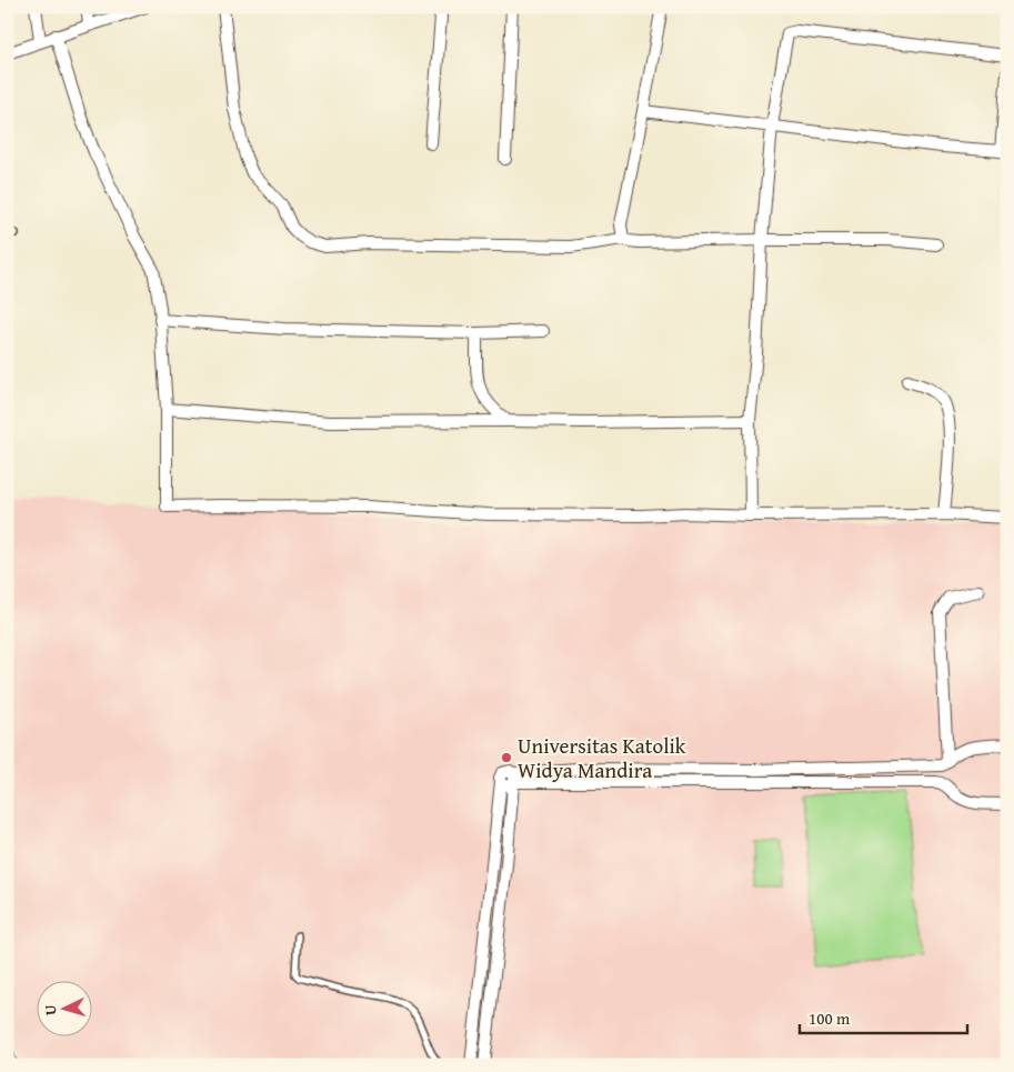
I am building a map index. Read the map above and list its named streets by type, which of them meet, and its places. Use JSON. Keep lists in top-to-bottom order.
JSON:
{
  "places": ["Universitas Katolik Widya Mandira"],
  "scale_bar": "100 m",
  "north": "left"
}
